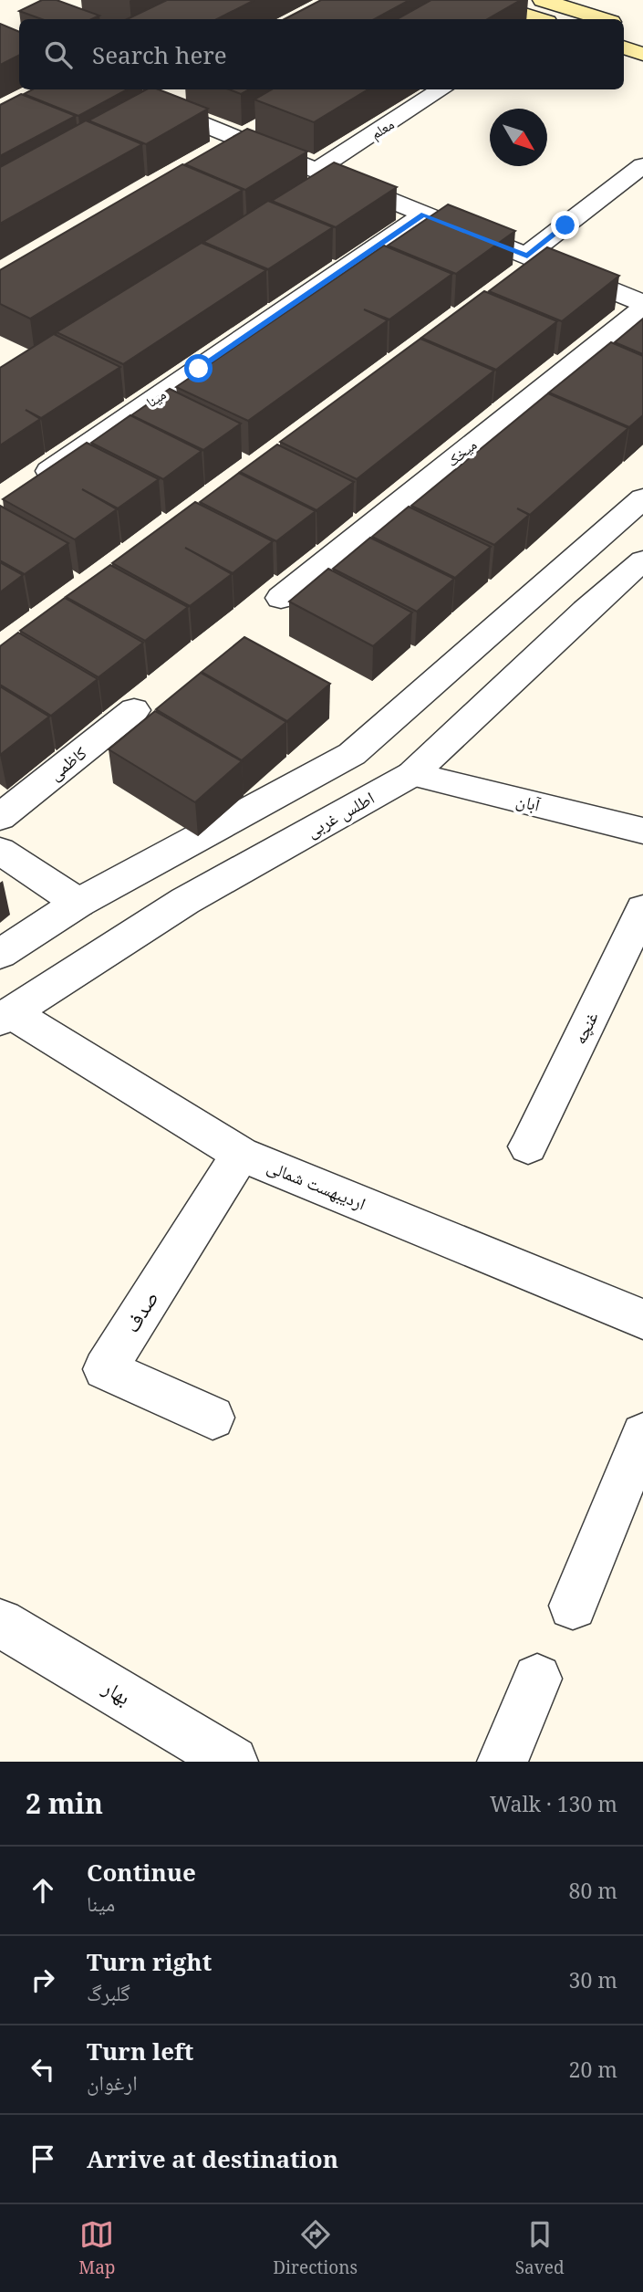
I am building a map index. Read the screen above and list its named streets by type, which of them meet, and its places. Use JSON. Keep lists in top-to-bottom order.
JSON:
{
  "streets": {
    "street": [
      "معلم",
      "مینا",
      "میخک",
      "کاظمی",
      "آبان",
      "اطلس غربی",
      "غنچه",
      "اردیبهست شمالی",
      "صدف",
      "بهار"
    ]
  },
  "crossings": [
    ["آبان", "اطلس غربی"],
    ["اطلس غربی", "اردیبهست شمالی"],
    ["اردیبهست شمالی", "صدف"]
  ],
  "north": "bottom right",
  "page": {
    "search": "Search here",
    "heading": ["2 min", "Walk · 130 m"],
    "list": [
      ["Continue", "مینا", "80 m"],
      ["Turn right", "گلبرگ", "30 m"],
      ["Turn left", "ارغوان", "20 m"],
      "Arrive at destination"
    ],
    "nav": ["Map", "Directions", "Saved"]
  }
}
